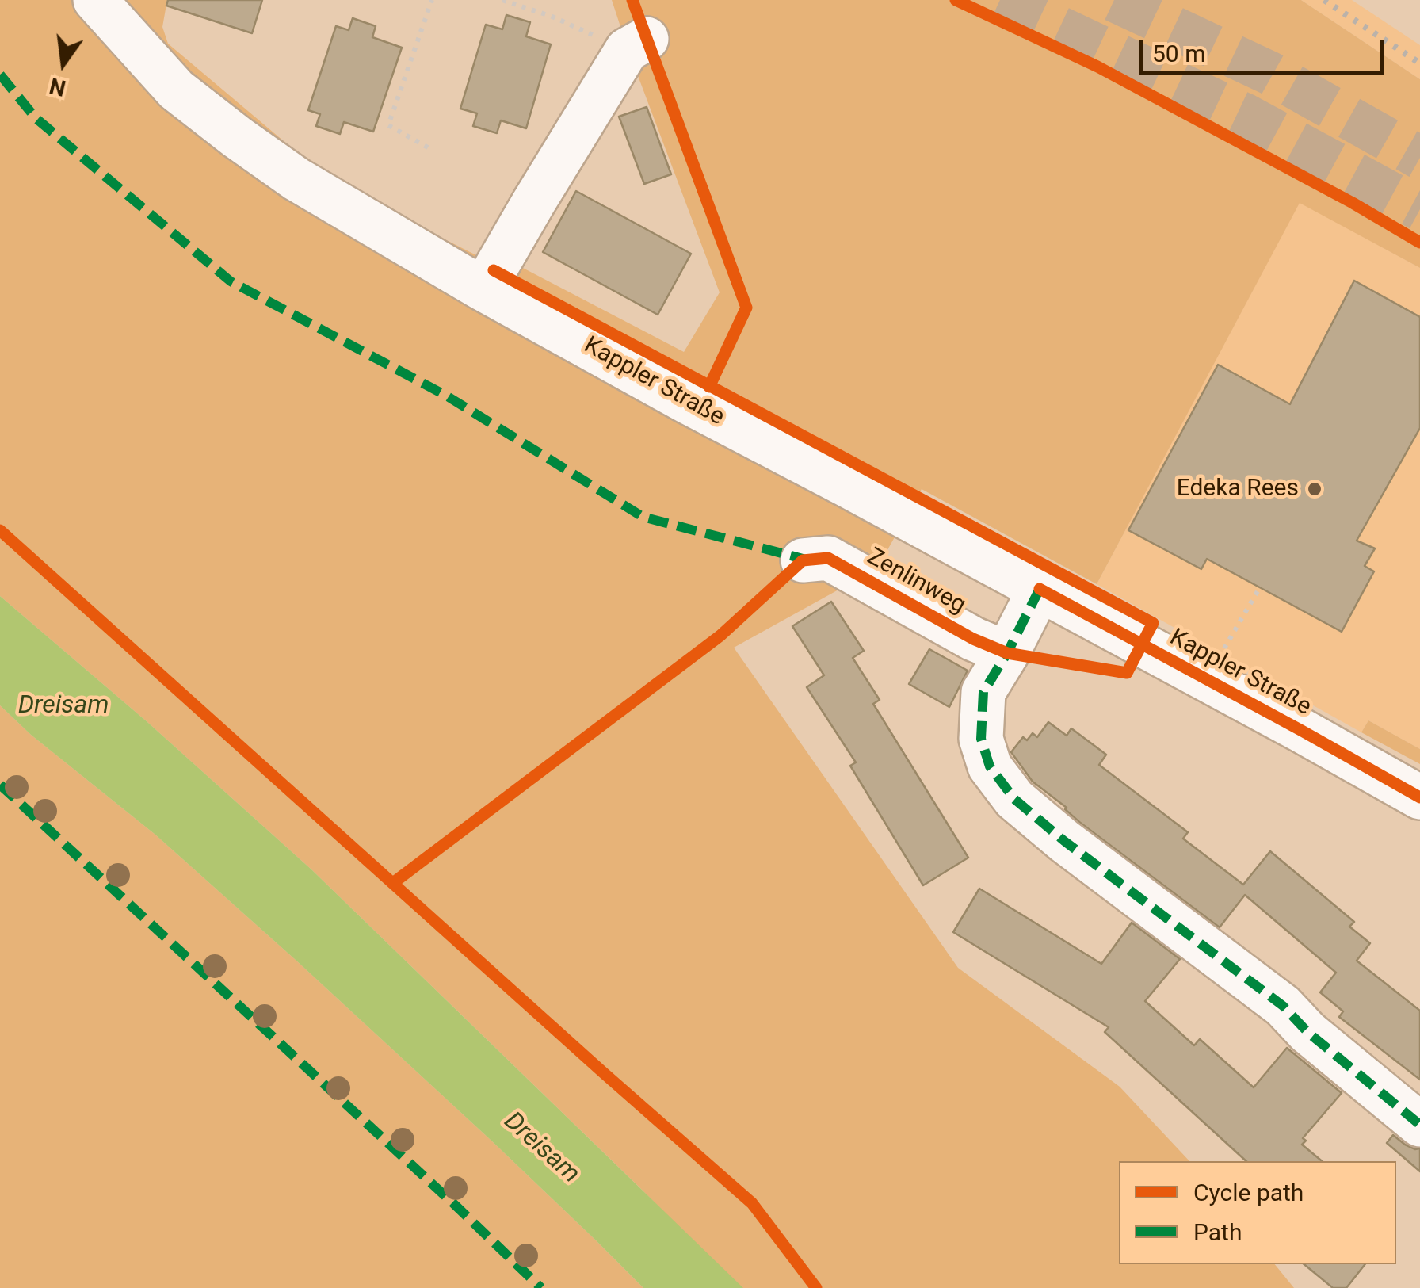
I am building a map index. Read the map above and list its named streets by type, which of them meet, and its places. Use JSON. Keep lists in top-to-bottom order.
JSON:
{
  "streets": {
    "street": ["Kappler Straße", "Zenlinweg"]
  },
  "water": ["Dreisam"],
  "places": ["Edeka Rees"],
  "legend": ["Cycle path", "Path"],
  "scale_bar": "50 m",
  "north": "bottom"
}
